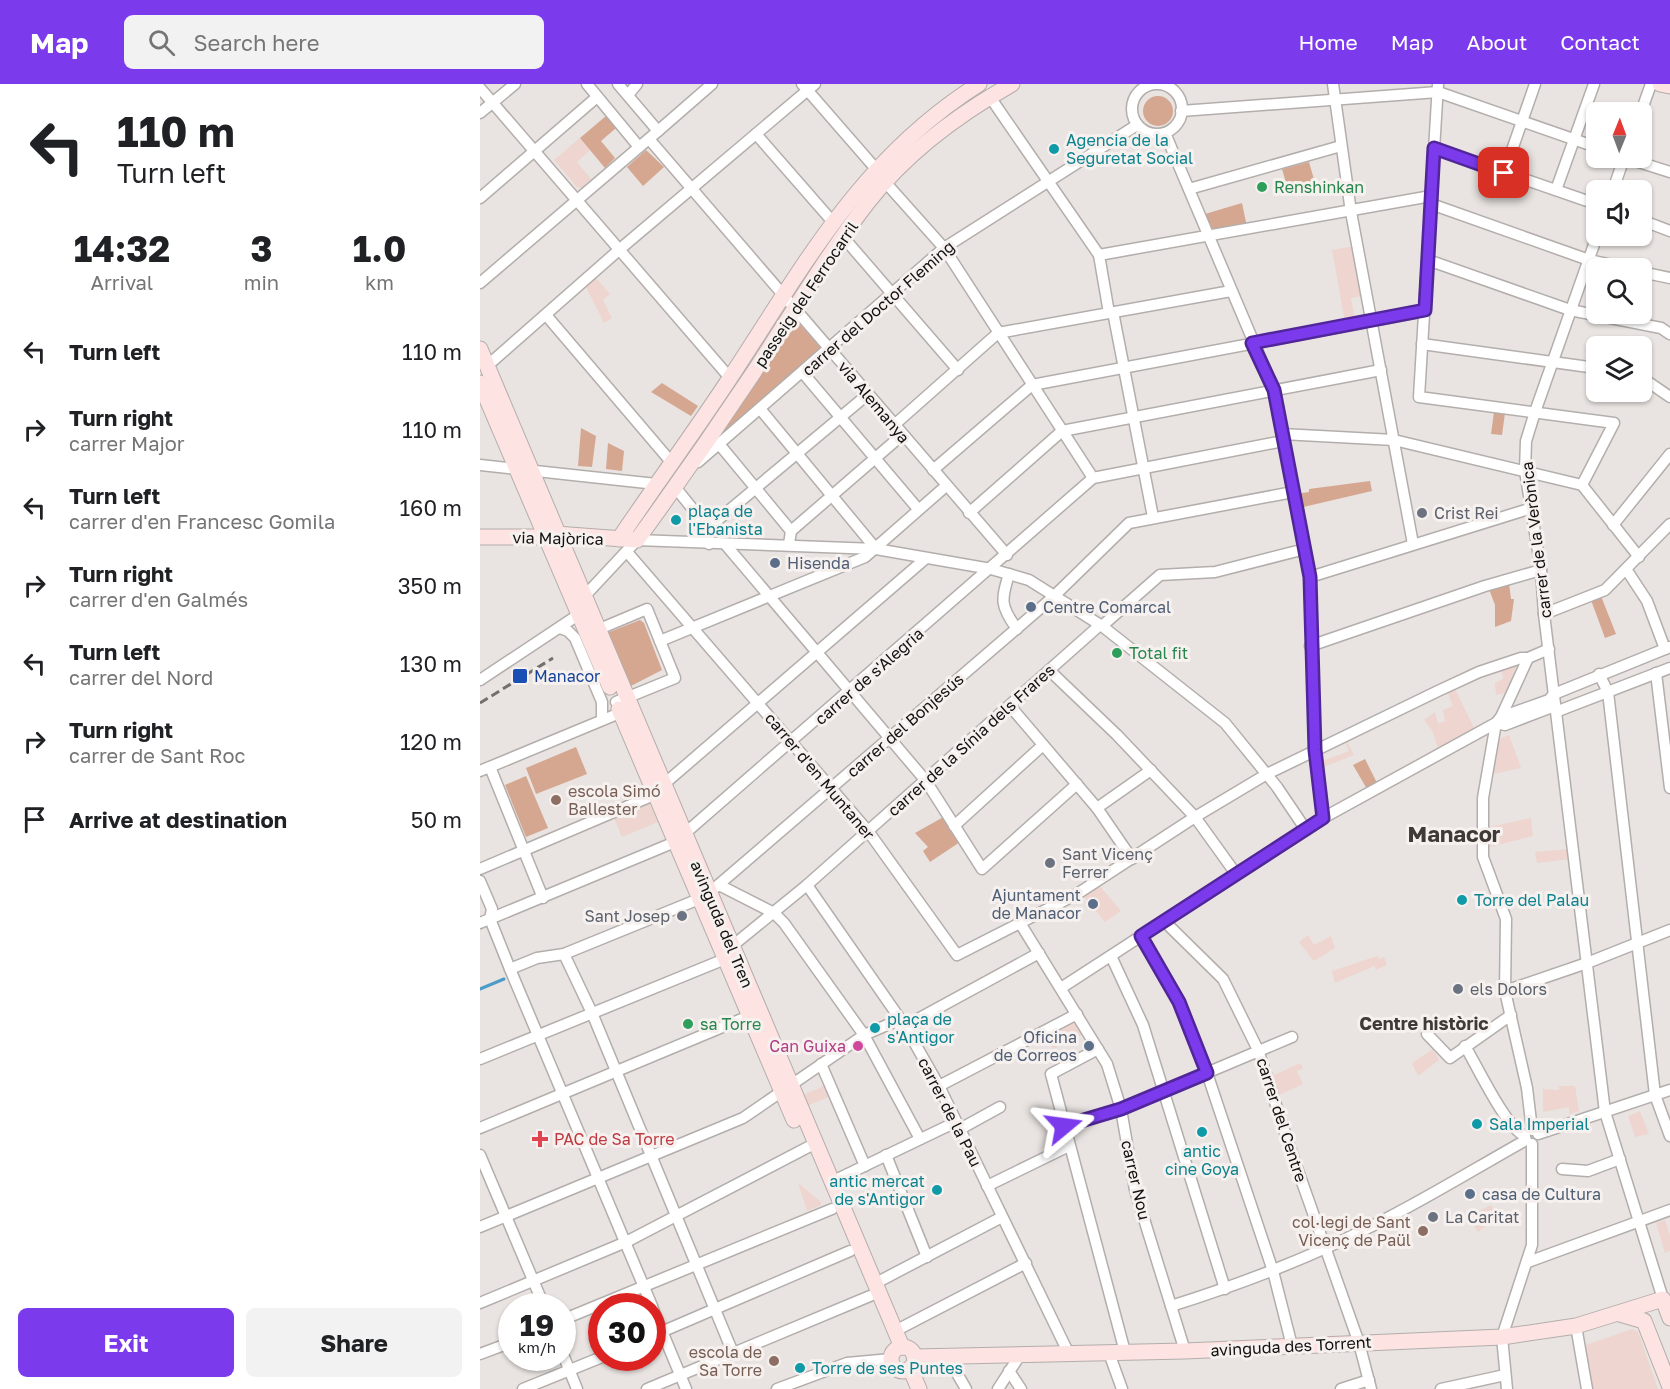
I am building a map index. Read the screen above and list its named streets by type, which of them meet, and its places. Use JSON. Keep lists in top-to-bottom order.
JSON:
{
  "streets": {
    "main road": [
      "passeig del Ferrocarril",
      "via Majòrica",
      "avinguda del Tren",
      "avinguda des Torrent"
    ],
    "street": [
      "carrer del Doctor Fleming",
      "via Alemanya",
      "carrer de la Verònica",
      "carrer de s'Alegria",
      "carrer del Bonjesús",
      "carrer de la Sínia dels Frares",
      "carrer d'en Muntaner",
      "carrer de la Pau",
      "carrer del Centre",
      "carrer Nou"
    ]
  },
  "crossings": [
    ["passeig del Ferrocarril", "carrer del Doctor Fleming"],
    ["passeig del Ferrocarril", "via Alemanya"],
    ["passeig del Ferrocarril", "via Majòrica"],
    ["passeig del Ferrocarril", "carrer d'en Muntaner"],
    ["carrer del Doctor Fleming", "via Alemanya"],
    ["via Alemanya", "carrer de s'Alegria"],
    ["via Majòrica", "carrer d'en Muntaner"],
    ["carrer de la Verònica", "avinguda des Torrent"],
    ["carrer de s'Alegria", "carrer d'en Muntaner"],
    ["carrer de s'Alegria", "avinguda del Tren"],
    ["carrer del Bonjesús", "carrer d'en Muntaner"],
    ["carrer del Bonjesús", "avinguda del Tren"],
    ["carrer de la Sínia dels Frares", "carrer d'en Muntaner"],
    ["carrer de la Sínia dels Frares", "avinguda del Tren"],
    ["carrer de la Sínia dels Frares", "carrer de la Pau"],
    ["carrer d'en Muntaner", "carrer Nou"],
    ["avinguda del Tren", "avinguda des Torrent"],
    ["carrer de la Pau", "avinguda des Torrent"],
    ["carrer del Centre", "avinguda des Torrent"],
    ["carrer Nou", "avinguda des Torrent"]
  ],
  "districts": ["Manacor", "Centre històric"],
  "places": {
    "other": [
      "Agencia de la Seguretat Social",
      "Renshinkan",
      "Crist Rei",
      "plaça de l'Ebanista",
      "Hisenda",
      "Centre Comarcal",
      "Total fit",
      "escola Simó Ballester",
      "Sant Vicenç Ferrer",
      "Torre del Palau",
      "Ajuntament de Manacor",
      "Sant Josep",
      "els Dolors",
      "sa Torre",
      "plaça de s'Antigor",
      "Can Guixa",
      "Oficina de Correos",
      "Sala Imperial",
      "antic cine Goya",
      "antic mercat de s'Antigor",
      "casa de Cultura",
      "La Caritat",
      "col·legi de Sant Vicenç de Paül",
      "escola de Sa Torre",
      "Torre de ses Puntes"
    ],
    "transit": ["Manacor"],
    "health": ["PAC de Sa Torre"]
  },
  "north": "top",
  "page": {
    "header": "Map",
    "search": "Search here",
    "nav": [
      "Home",
      "Map",
      "About",
      "Contact"
    ],
    "turn": ["110 m", "Turn left"],
    "eta": [
      "14:32",
      "Arrival",
      "3",
      "min",
      "1.0",
      "km"
    ],
    "list": [
      {
        "name": "Turn left",
        "value": "110 m"
      },
      {
        "name": "Turn right",
        "note": "carrer Major",
        "value": "110 m"
      },
      {
        "name": "Turn left",
        "note": "carrer d'en Francesc Gomila",
        "value": "160 m"
      },
      {
        "name": "Turn right",
        "note": "carrer d'en Galmés",
        "value": "350 m"
      },
      {
        "name": "Turn left",
        "note": "carrer del Nord",
        "value": "130 m"
      },
      {
        "name": "Turn right",
        "note": "carrer de Sant Roc",
        "value": "120 m"
      },
      {
        "name": "Arrive at destination",
        "value": "50 m"
      }
    ],
    "speed": "19 km/h",
    "limit": "30",
    "buttons": ["Exit", "Share"]
  }
}
